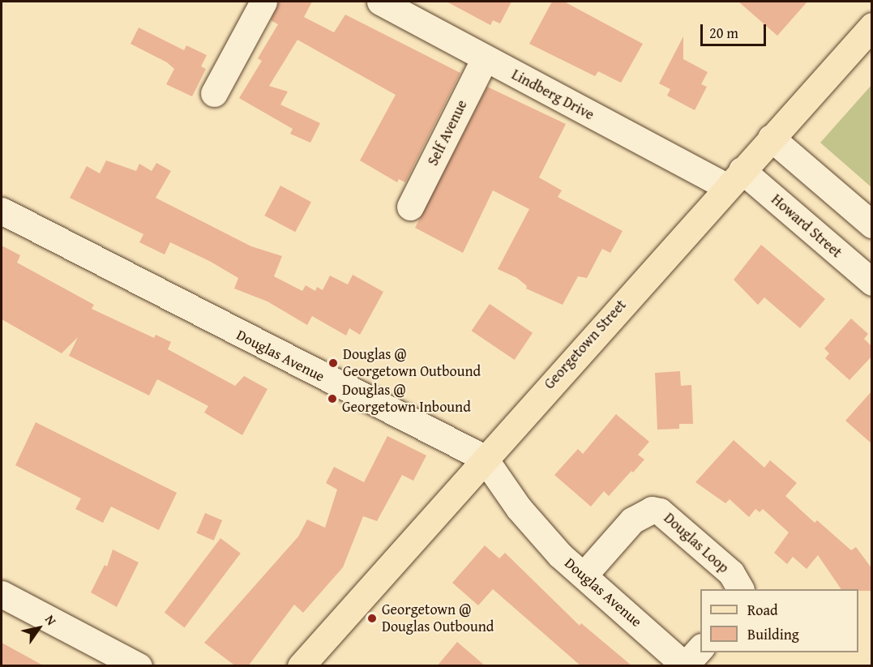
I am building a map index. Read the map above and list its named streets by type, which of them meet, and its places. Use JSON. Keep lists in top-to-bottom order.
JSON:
{
  "streets": {
    "main road": ["Georgetown Street"],
    "street": [
      "Lindberg Drive",
      "Self Avenue",
      "Howard Street",
      "Douglas Avenue",
      "Douglas Loop"
    ]
  },
  "crossings": [
    ["Lindberg Drive", "Self Avenue"],
    ["Lindberg Drive", "Howard Street"],
    ["Lindberg Drive", "Georgetown Street"],
    ["Howard Street", "Georgetown Street"],
    ["Georgetown Street", "Douglas Avenue"],
    ["Douglas Avenue", "Douglas Loop"]
  ],
  "places": ["Douglas @ Georgetown Outbound", "Douglas @ Georgetown Inbound", "Georgetown @ Douglas Outbound"],
  "legend": ["Road", "Building"],
  "scale_bar": "20 m",
  "north": "top right"
}
